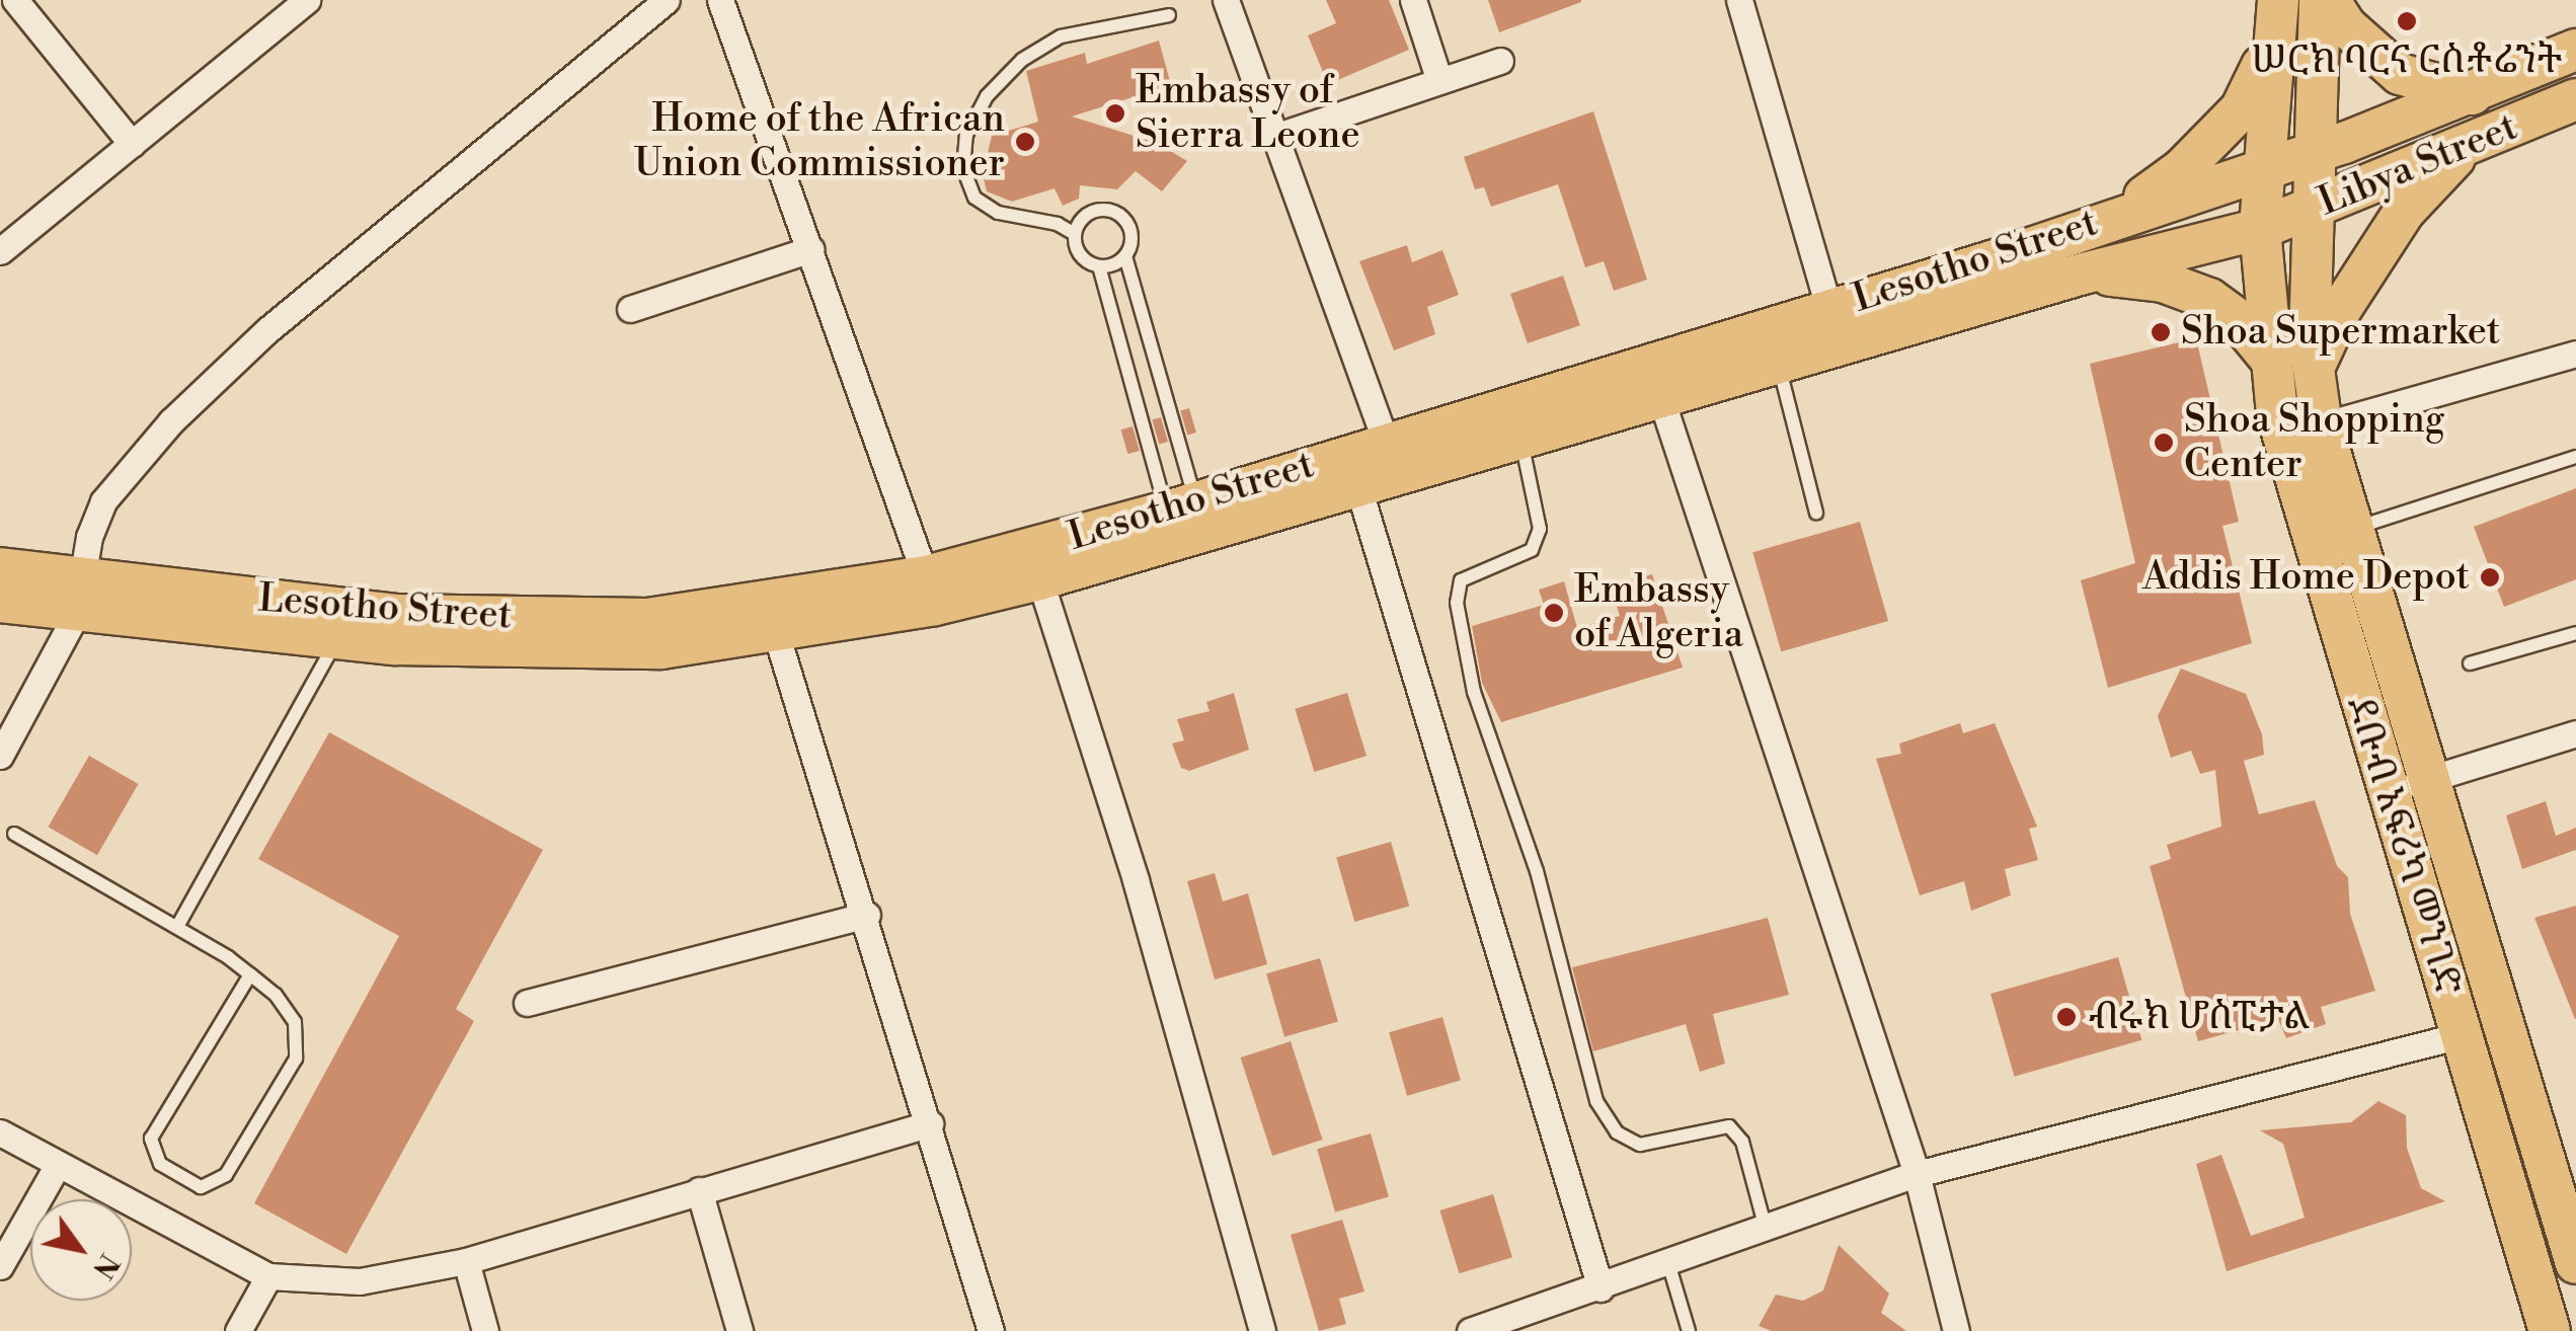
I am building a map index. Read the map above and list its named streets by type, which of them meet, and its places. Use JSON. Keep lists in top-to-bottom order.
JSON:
{
  "streets": {
    "main road": ["Libya Street", "Lesotho Street", "ደቡብ አፍሪካ መንገድ"]
  },
  "crossings": [
    ["Libya Street", "Lesotho Street"],
    ["Libya Street", "ደቡብ አፍሪካ መንገድ"],
    ["Lesotho Street", "ደቡብ አፍሪካ መንገድ"]
  ],
  "places": [
    "ሠርክ ባርና ርስቶሬንት",
    "Embassy of Sierra Leone",
    "Home of the African Union Commissioner",
    "Shoa Supermarket",
    "Shoa Shopping Center",
    "Addis Home Depot",
    "Embassy of Algeria",
    "ብሩክ ሆስፒታል"
  ],
  "north": "bottom right"
}
